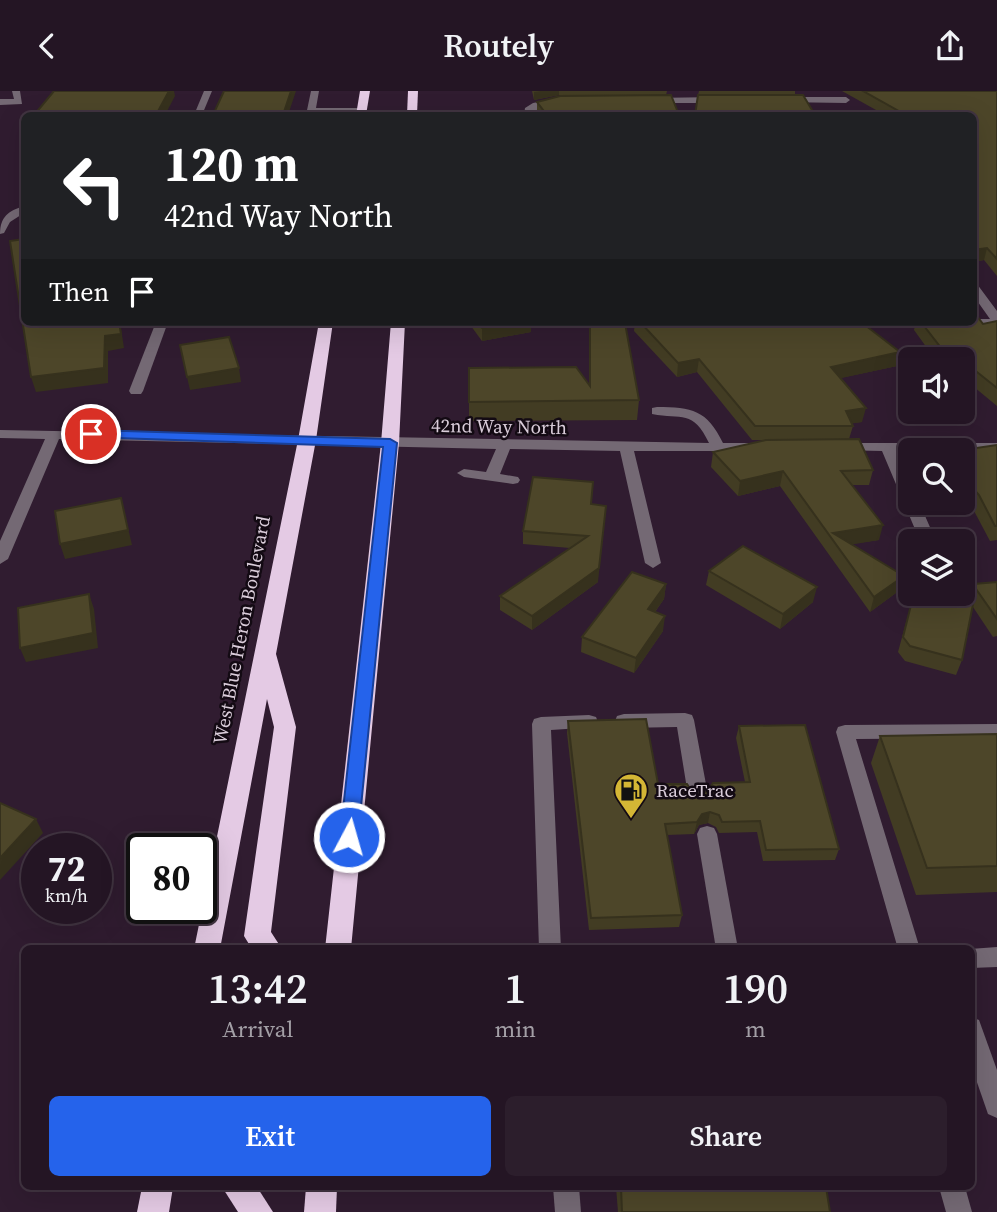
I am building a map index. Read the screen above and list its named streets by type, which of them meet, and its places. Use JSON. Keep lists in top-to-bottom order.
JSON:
{
  "streets": {
    "highway": ["West Blue Heron Boulevard"],
    "street": ["42nd Way North"]
  },
  "crossings": [
    ["42nd Way North", "West Blue Heron Boulevard"]
  ],
  "places": {
    "fuel station": ["RaceTrac"]
  },
  "page": {
    "header": "Routely",
    "turn": ["120 m", "42nd Way North"],
    "then": "Then",
    "speed": "72 km/h",
    "limit": "80",
    "eta": [
      "13:42",
      "Arrival",
      "1",
      "min",
      "190",
      "m"
    ],
    "buttons": ["Exit", "Share"]
  }
}
